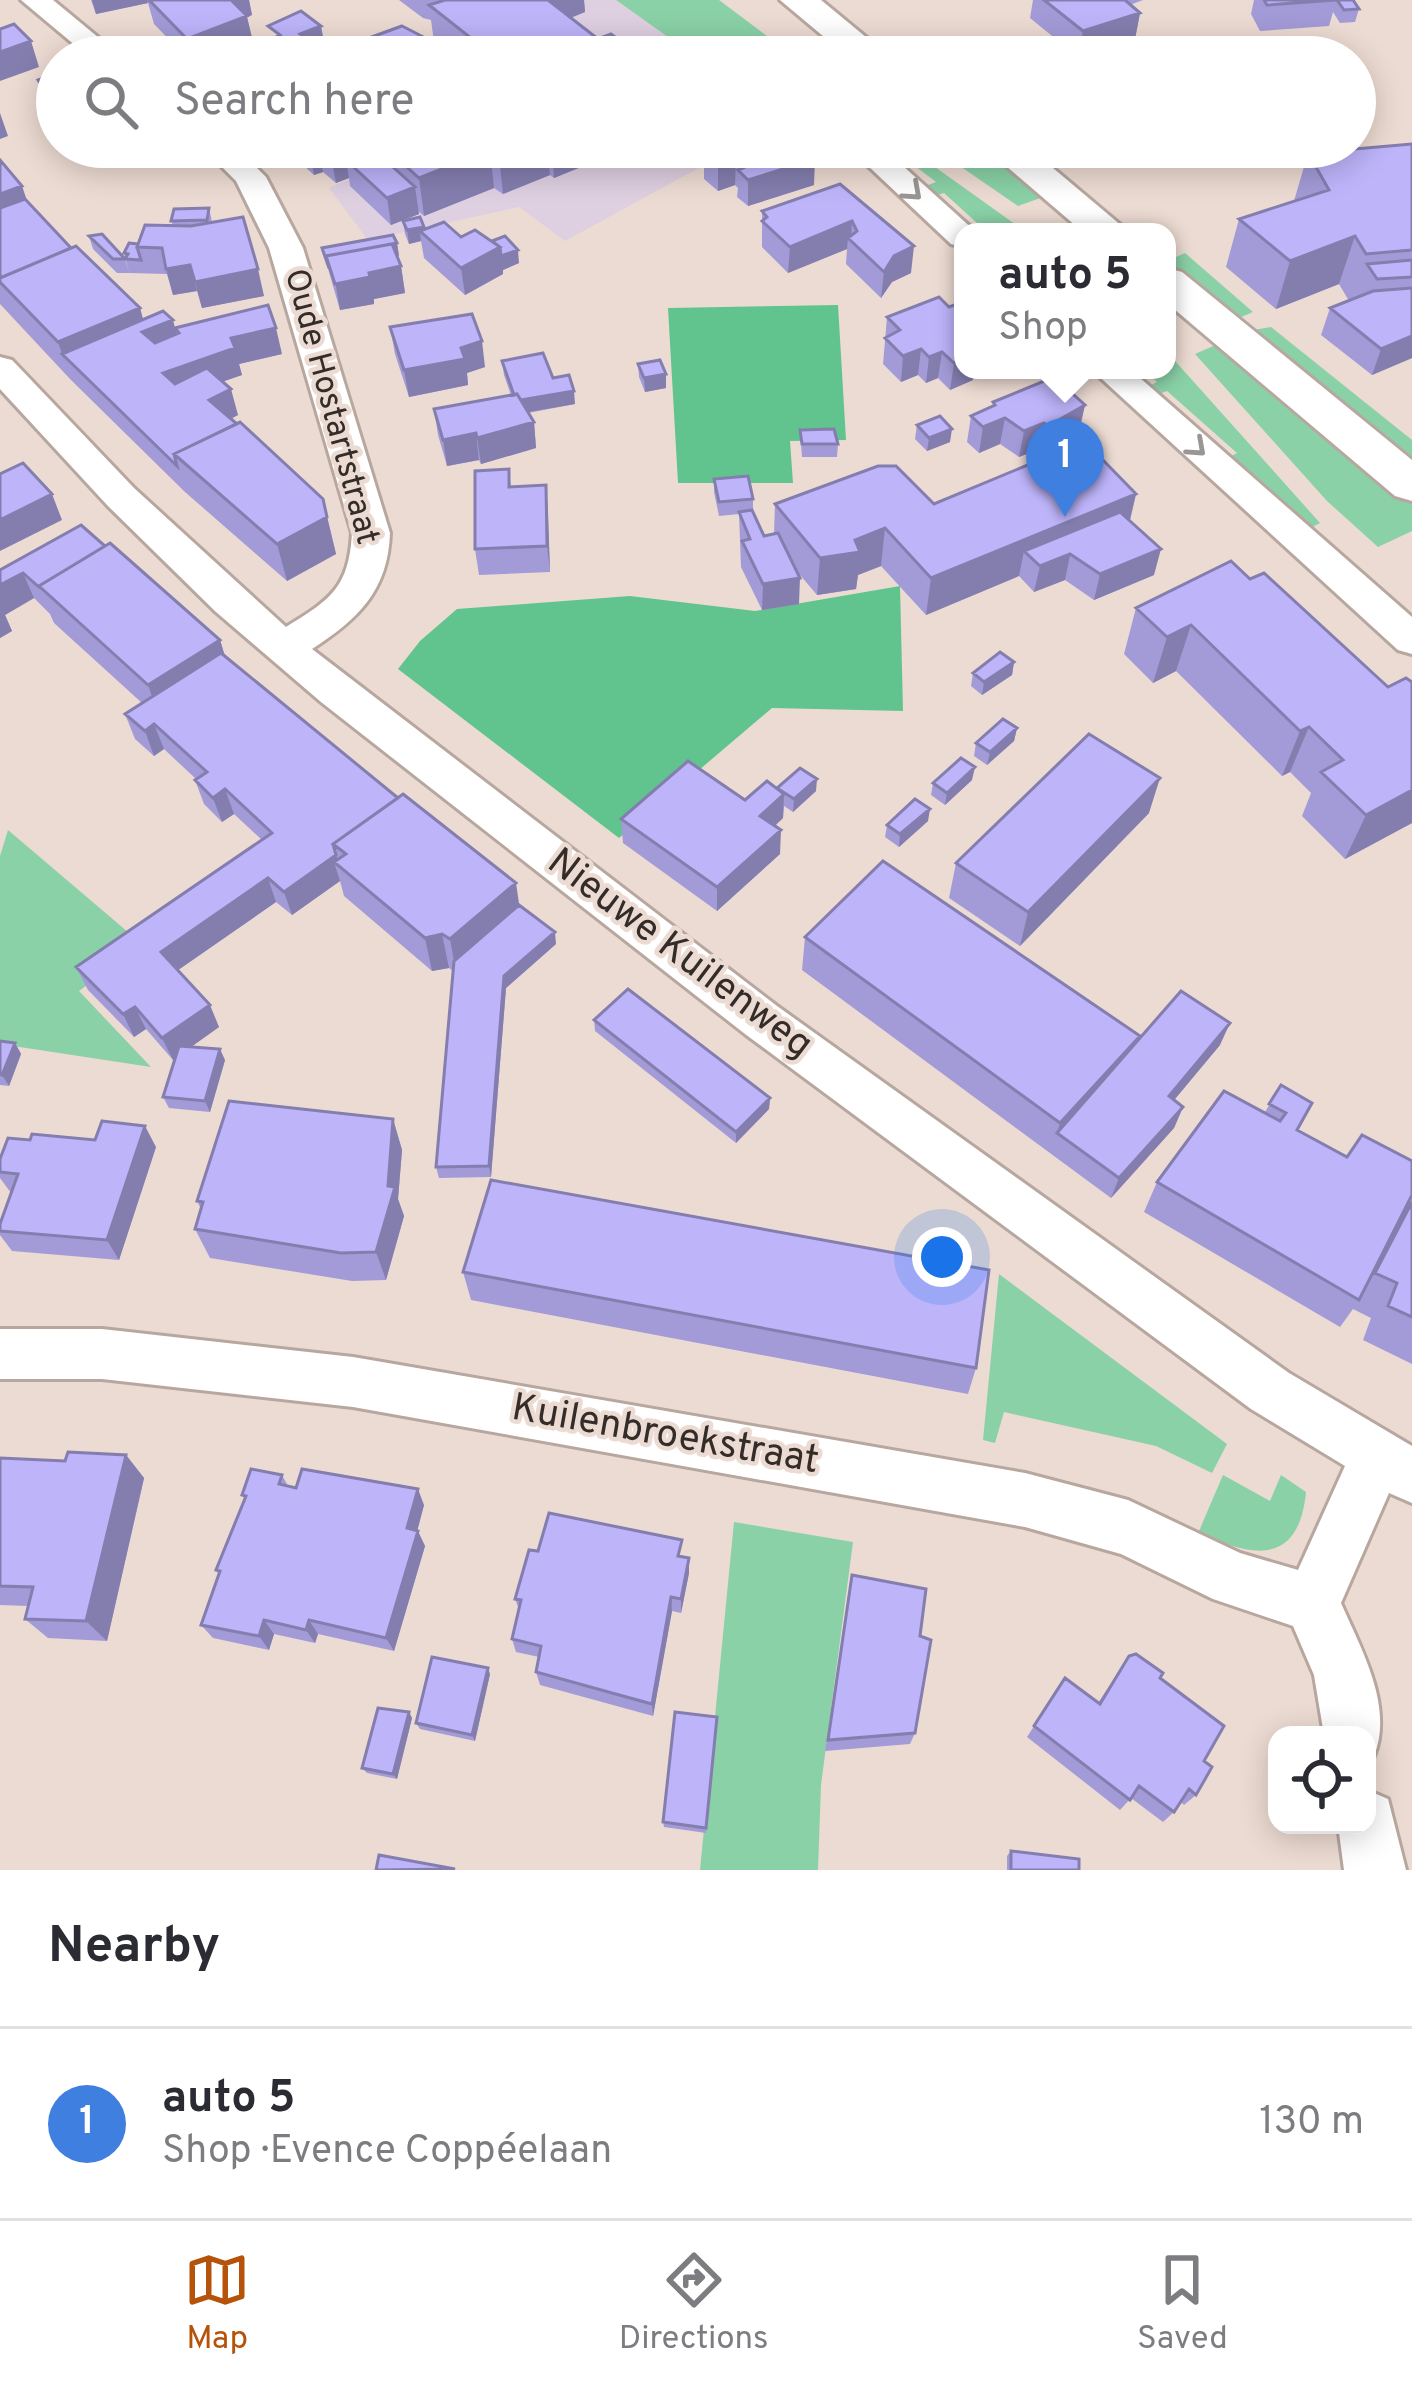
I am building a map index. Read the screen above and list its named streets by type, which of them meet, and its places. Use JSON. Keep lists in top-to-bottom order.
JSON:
{
  "streets": {
    "street": ["Oude Hostartstraat", "Nieuwe Kuilenweg", "Kuilenbroekstraat"]
  },
  "crossings": [
    ["Oude Hostartstraat", "Nieuwe Kuilenweg"]
  ],
  "page": {
    "search": "Search here",
    "popup": ["auto 5", "Shop"],
    "pins": "1",
    "heading": "Nearby",
    "list": [
      {
        "mark": "1",
        "name": "auto 5",
        "note": "Shop · Evence Coppéelaan",
        "value": "130 m"
      }
    ],
    "nav": ["Map", "Directions", "Saved"]
  }
}
